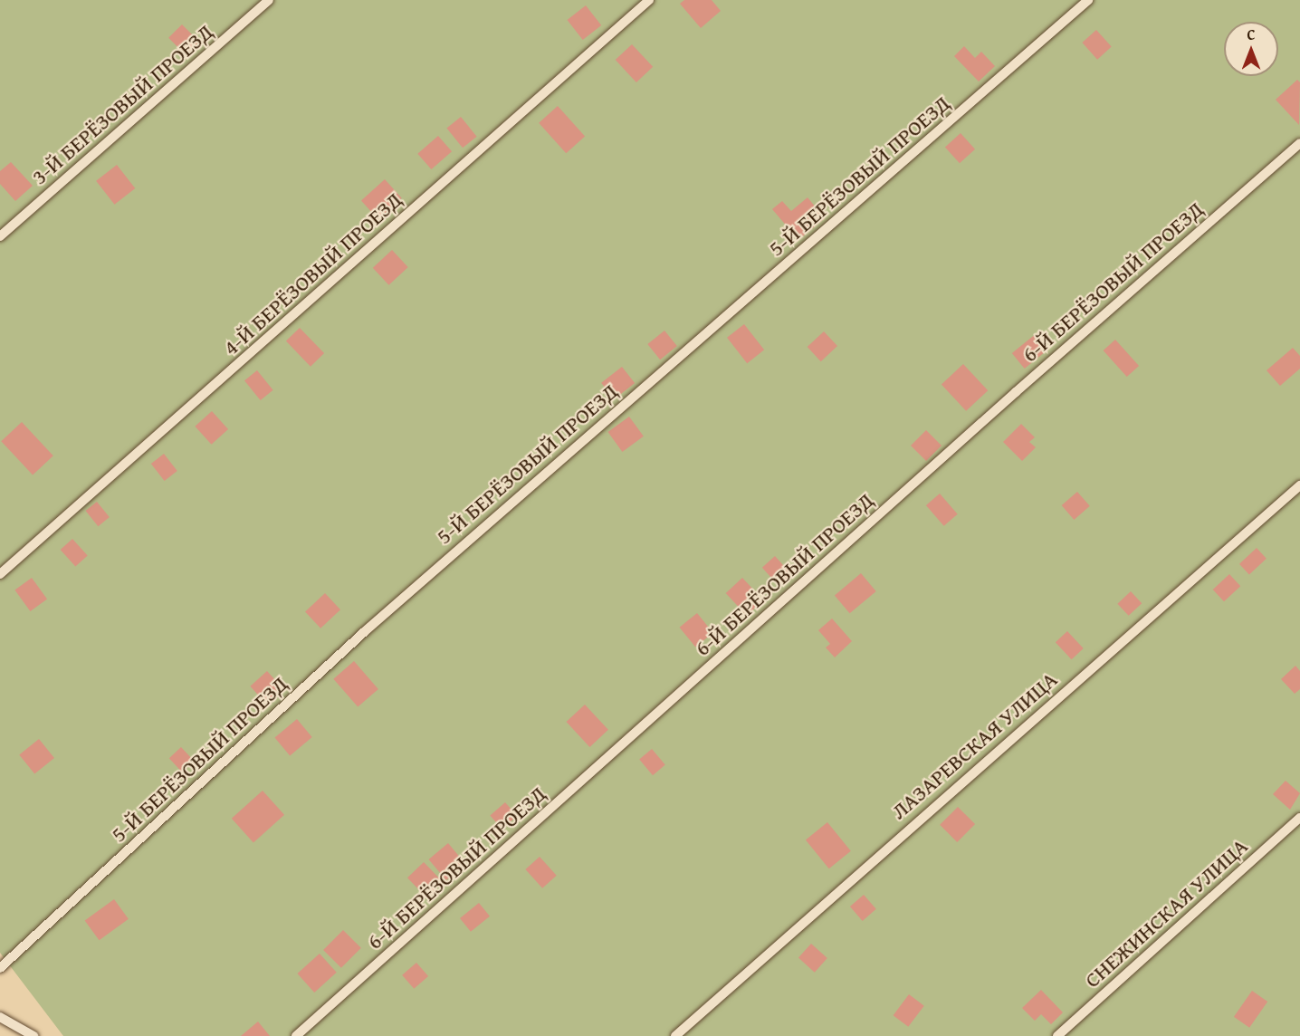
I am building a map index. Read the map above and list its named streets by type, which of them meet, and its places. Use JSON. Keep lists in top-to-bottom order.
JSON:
{
  "streets": {
    "lane": [
      "3-Й БЕРЁЗОВЫЙ ПРОЕЗД",
      "5-Й БЕРЁЗОВЫЙ ПРОЕЗД",
      "4-Й БЕРЁЗОВЫЙ ПРОЕЗД",
      "6-Й БЕРЁЗОВЫЙ ПРОЕЗД",
      "ЛАЗАРЕВСКАЯ УЛИЦА",
      "СНЕЖИНСКАЯ УЛИЦА"
    ]
  },
  "north": "top"
}
